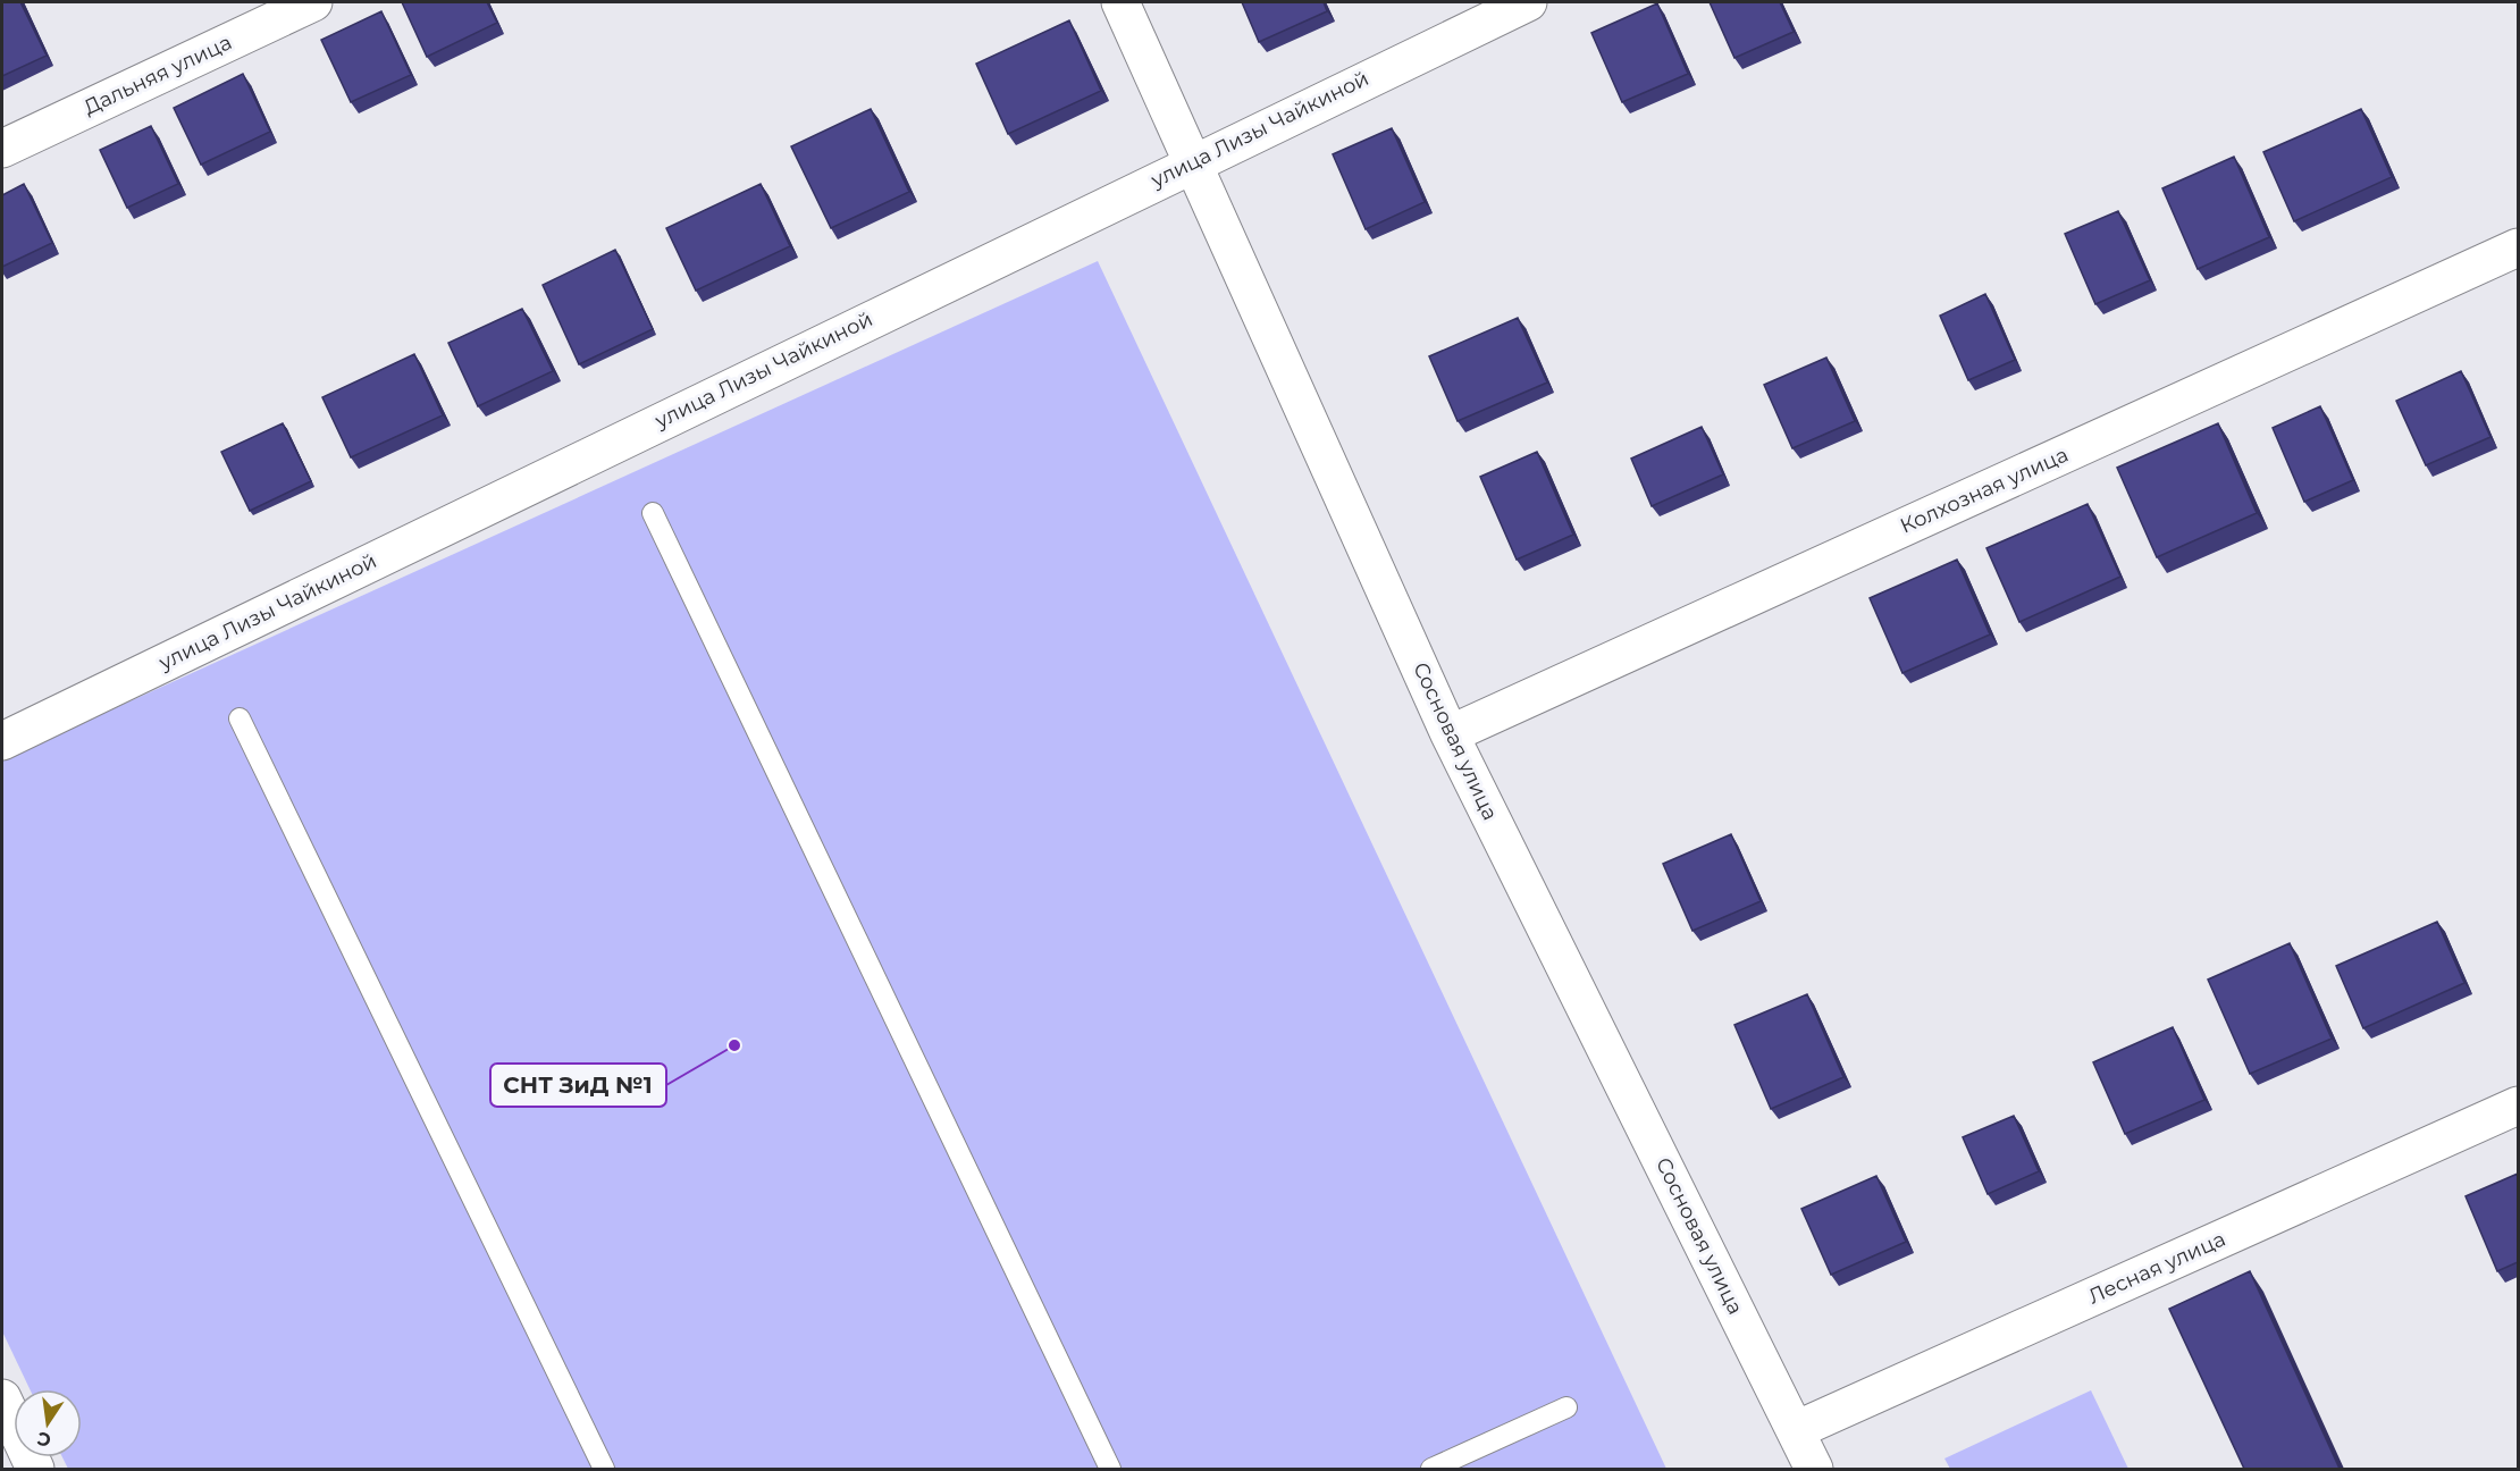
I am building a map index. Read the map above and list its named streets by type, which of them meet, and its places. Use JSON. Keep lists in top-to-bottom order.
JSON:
{
  "streets": {
    "street": [
      "Дальняя улица",
      "улица Лизы Чайкиной",
      "Колхозная улица",
      "Сосновая улица",
      "Лесная улица"
    ]
  },
  "crossings": [
    ["улица Лизы Чайкиной", "Сосновая улица"],
    ["Колхозная улица", "Сосновая улица"],
    ["Сосновая улица", "Лесная улица"]
  ],
  "places": ["СНТ ЗиД №1"],
  "north": "bottom"
}
